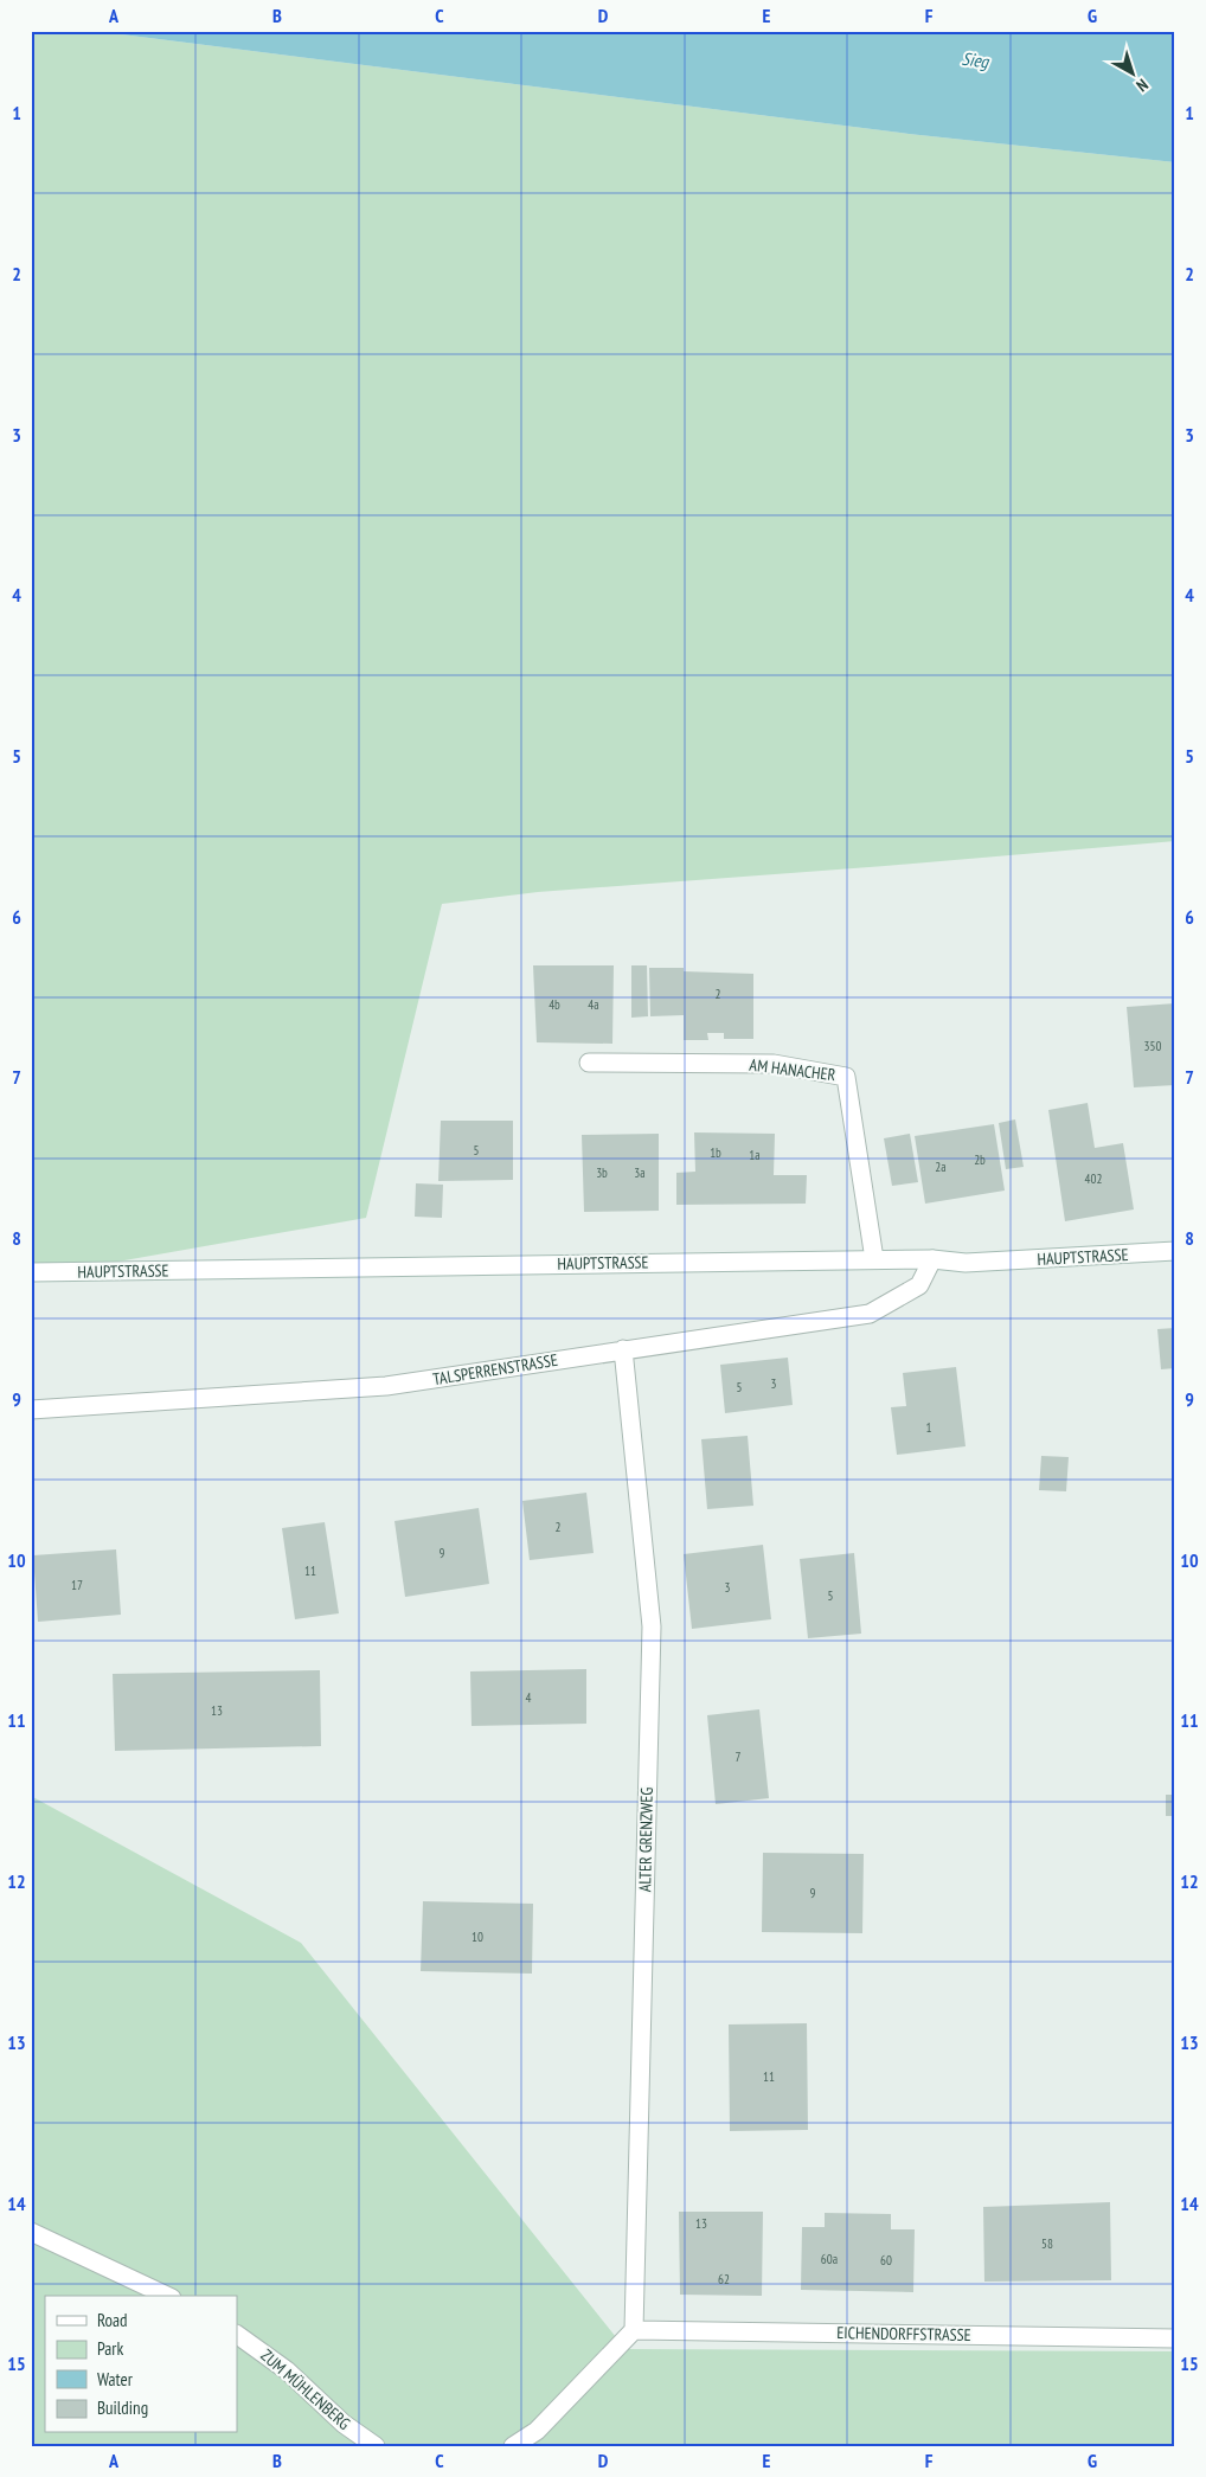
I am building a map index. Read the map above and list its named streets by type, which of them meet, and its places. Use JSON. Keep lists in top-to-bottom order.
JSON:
{
  "streets": {
    "street": [
      "AM HANACHER",
      "HAUPTSTRASSE",
      "TALSPERRENSTRASSE",
      "ALTER GRENZWEG",
      "EICHENDORFFSTRASSE",
      "ZUM MÜHLENBERG"
    ]
  },
  "crossings": [
    ["AM HANACHER", "HAUPTSTRASSE"],
    ["HAUPTSTRASSE", "TALSPERRENSTRASSE"],
    ["TALSPERRENSTRASSE", "ALTER GRENZWEG"],
    ["ALTER GRENZWEG", "EICHENDORFFSTRASSE"]
  ],
  "water": ["Sieg"],
  "house_numbers": [
    "2",
    "4b",
    "4a",
    "350",
    "5",
    "1b",
    "1a",
    "2b",
    "2a",
    "3b",
    "3a",
    "402",
    "3",
    "5",
    "1",
    "2",
    "9",
    "11",
    "17",
    "3",
    "5",
    "4",
    "13",
    "7",
    "9",
    "10",
    "11",
    "13",
    "58",
    "60a",
    "60",
    "62"
  ],
  "legend": [
    "Road",
    "Park",
    "Water",
    "Building"
  ],
  "north": "bottom right",
  "grid": {
    "columns": [
      "A",
      "B",
      "C",
      "D",
      "E",
      "F",
      "G"
    ],
    "rows": [
      "1",
      "2",
      "3",
      "4",
      "5",
      "6",
      "7",
      "8",
      "9",
      "10",
      "11",
      "12",
      "13",
      "14",
      "15"
    ]
  }
}
